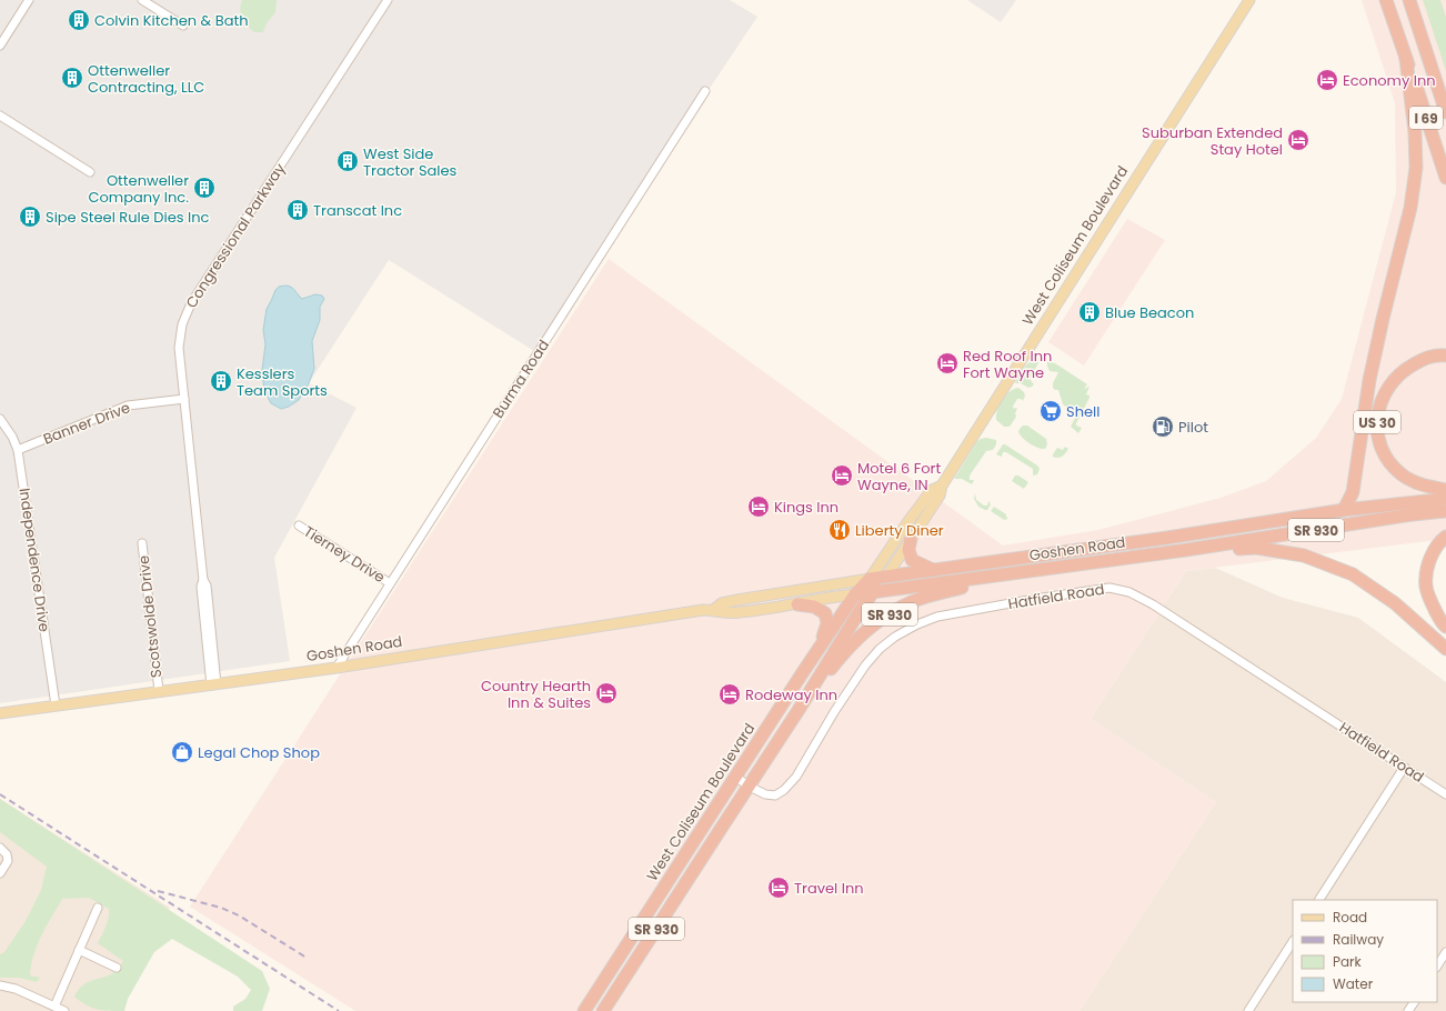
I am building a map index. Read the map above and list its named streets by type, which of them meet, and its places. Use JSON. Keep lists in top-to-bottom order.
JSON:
{
  "streets": {
    "highway": [
      "I 69",
      "West Coliseum Boulevard",
      "US 30",
      "SR 930",
      "Goshen Road"
    ],
    "street": [
      "Congressional Parkway",
      "Burma Road",
      "Banner Drive",
      "Tierney Drive",
      "Independence Drive",
      "Hatfield Road",
      "Scotswolde Drive"
    ]
  },
  "crossings": [
    ["Congressional Parkway", "Banner Drive"],
    ["Congressional Parkway", "Goshen Road"],
    ["West Coliseum Boulevard", "SR 930"],
    ["West Coliseum Boulevard", "Goshen Road"],
    ["West Coliseum Boulevard", "Hatfield Road"],
    ["Burma Road", "Goshen Road"],
    ["Burma Road", "Tierney Drive"],
    ["Banner Drive", "Independence Drive"],
    ["SR 930", "Goshen Road"],
    ["Goshen Road", "Independence Drive"],
    ["Goshen Road", "Scotswolde Drive"]
  ],
  "places": {
    "building": [
      "Colvin Kitchen & Bath",
      "Ottenweller Contracting, LLC",
      "West Side Tractor Sales",
      "Ottenweller Company Inc.",
      "Transcat Inc",
      "Sipe Steel Rule Dies Inc",
      "Blue Beacon",
      "Kesslers Team Sports"
    ],
    "hotel": [
      "Economy Inn",
      "Suburban Extended Stay Hotel",
      "Red Roof Inn Fort Wayne",
      "Motel 6 Fort Wayne, IN",
      "Kings Inn",
      "Country Hearth Inn & Suites",
      "Rodeway Inn",
      "Travel Inn"
    ],
    "supermarket": ["Shell"],
    "fuel station": ["Pilot"],
    "restaurant": ["Liberty Diner"],
    "shop": ["Legal Chop Shop"]
  },
  "legend": [
    "Road",
    "Railway",
    "Park",
    "Water"
  ]
}
